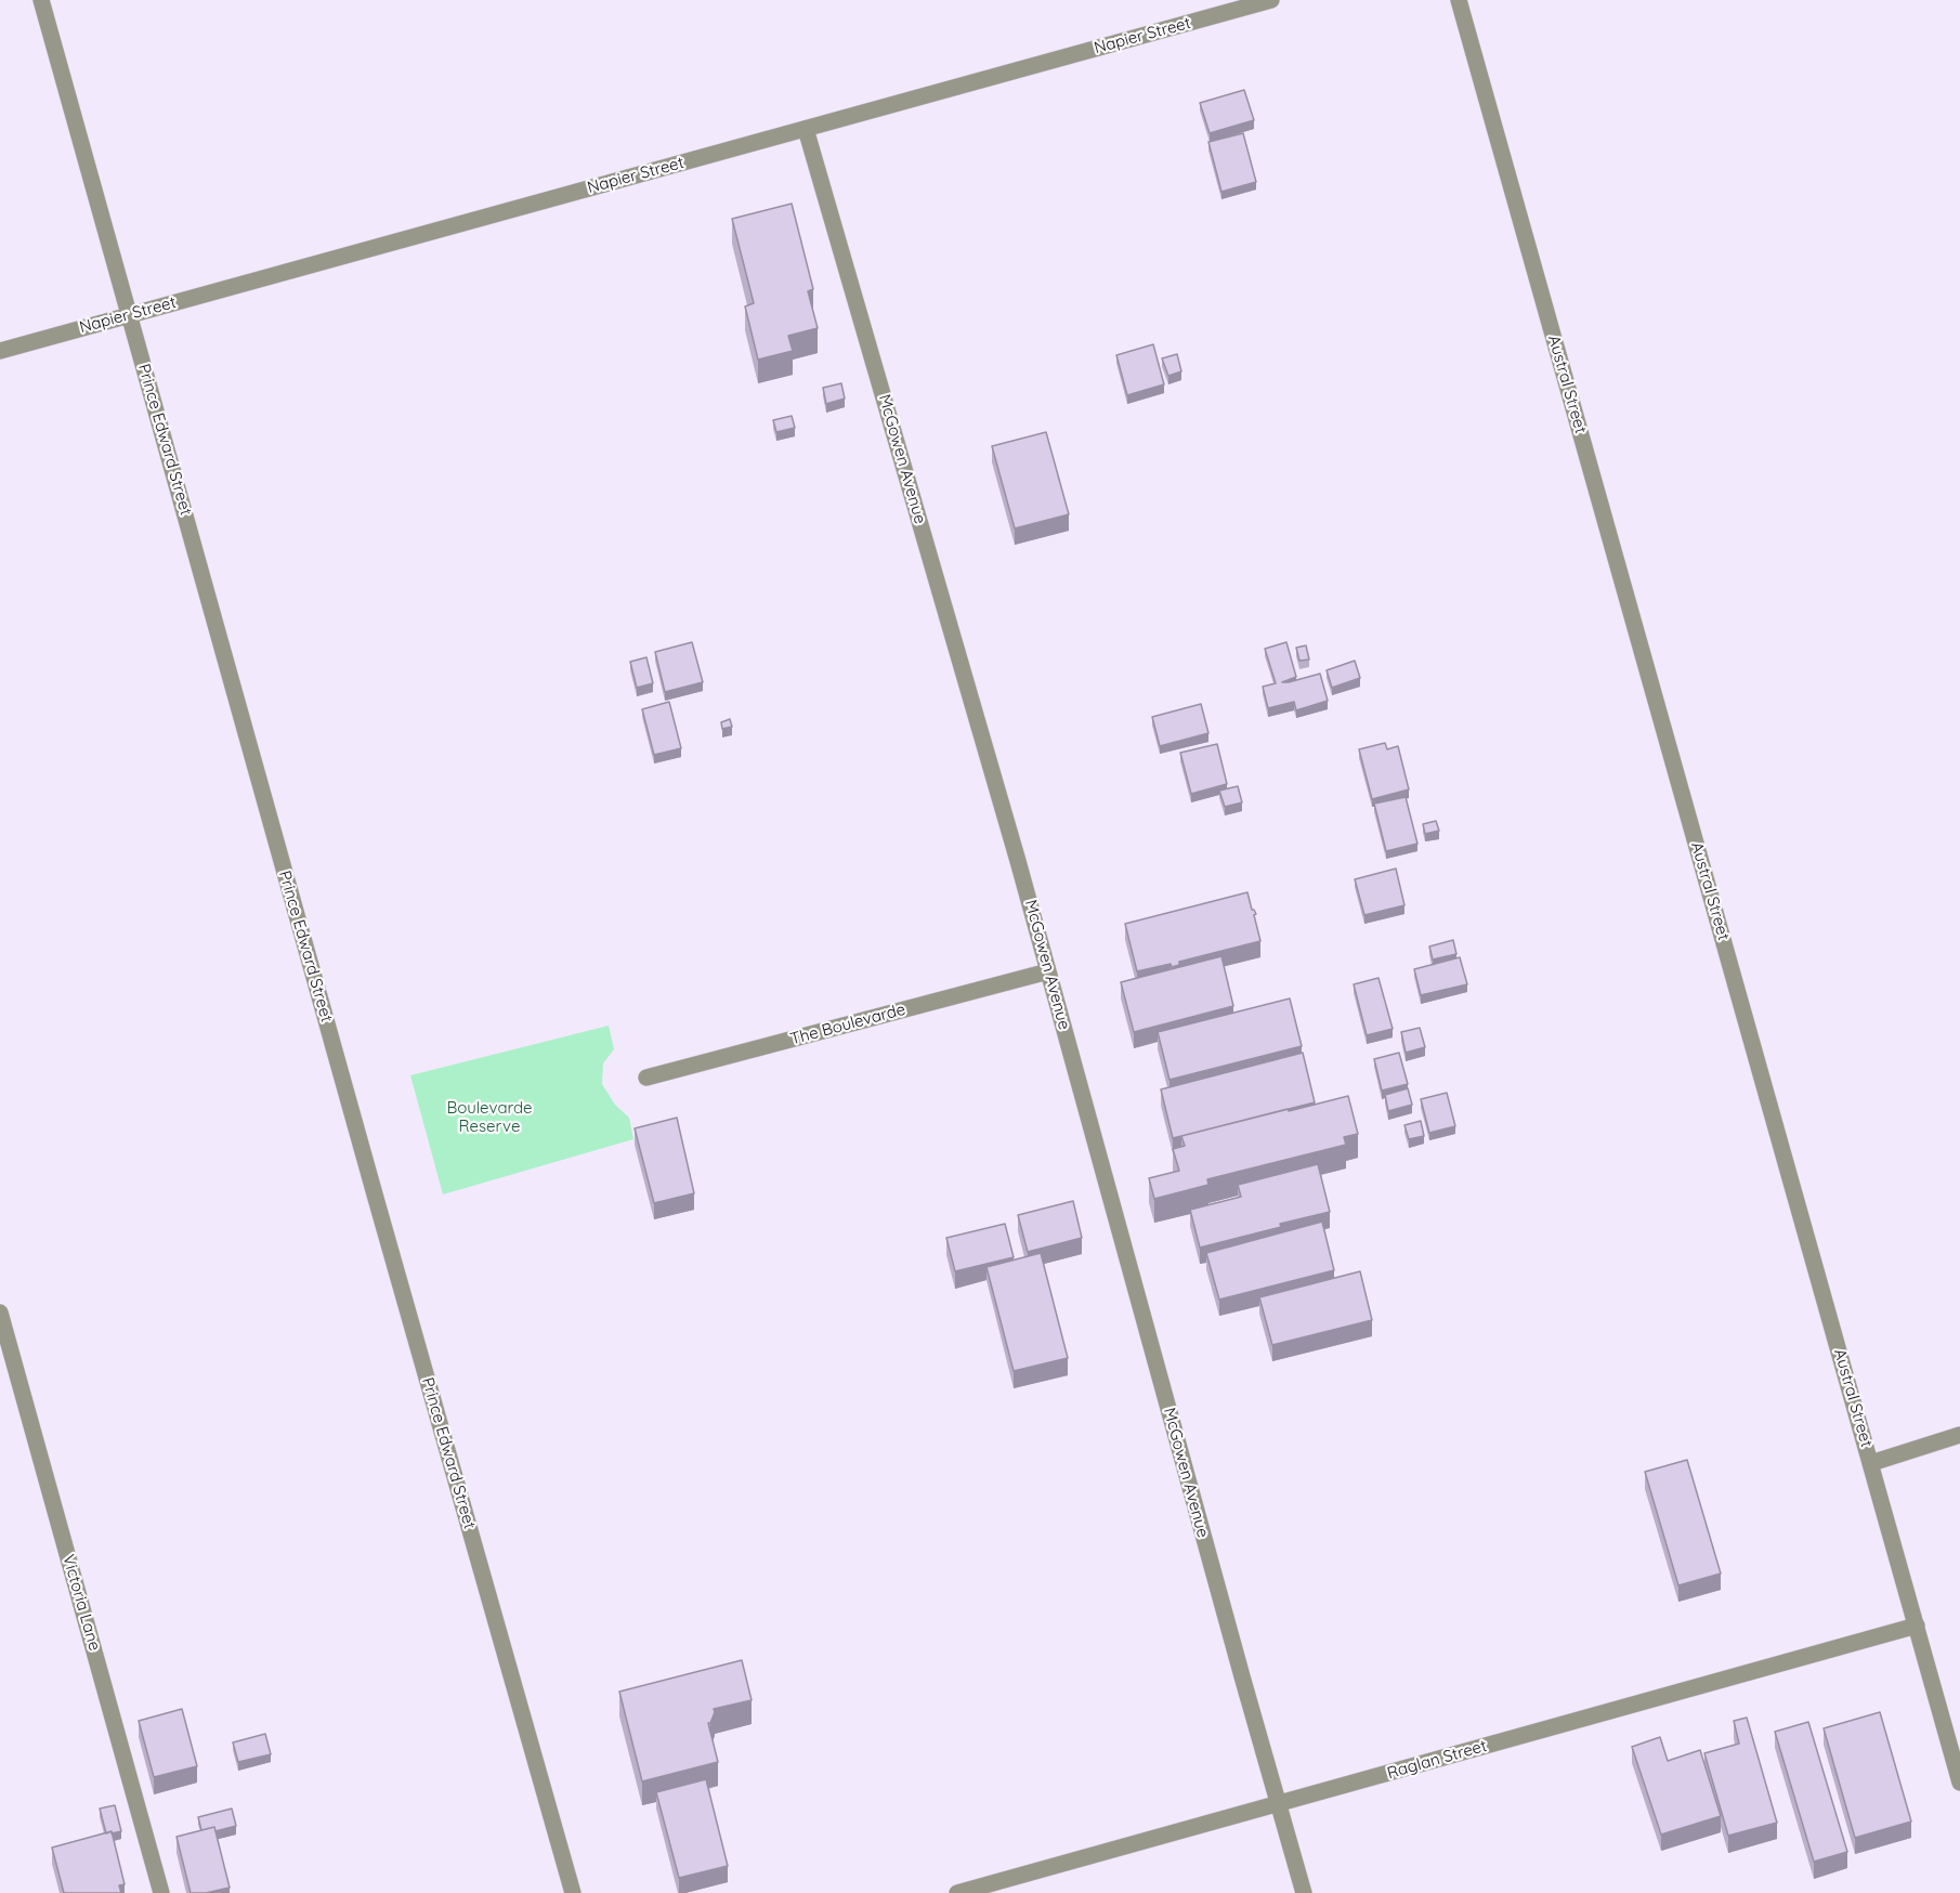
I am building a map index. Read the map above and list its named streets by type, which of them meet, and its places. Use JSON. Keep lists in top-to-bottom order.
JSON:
{
  "streets": {
    "street": [
      "Napier Street",
      "Austral Street",
      "Prince Edward Street",
      "McGowen Avenue",
      "The Boulevarde",
      "Victoria Lane",
      "Raglan Street"
    ]
  },
  "crossings": [
    ["Napier Street", "Prince Edward Street"],
    ["Napier Street", "McGowen Avenue"],
    ["Austral Street", "Raglan Street"],
    ["McGowen Avenue", "The Boulevarde"],
    ["McGowen Avenue", "Raglan Street"]
  ],
  "parks": ["Boulevarde Reserve"]
}
